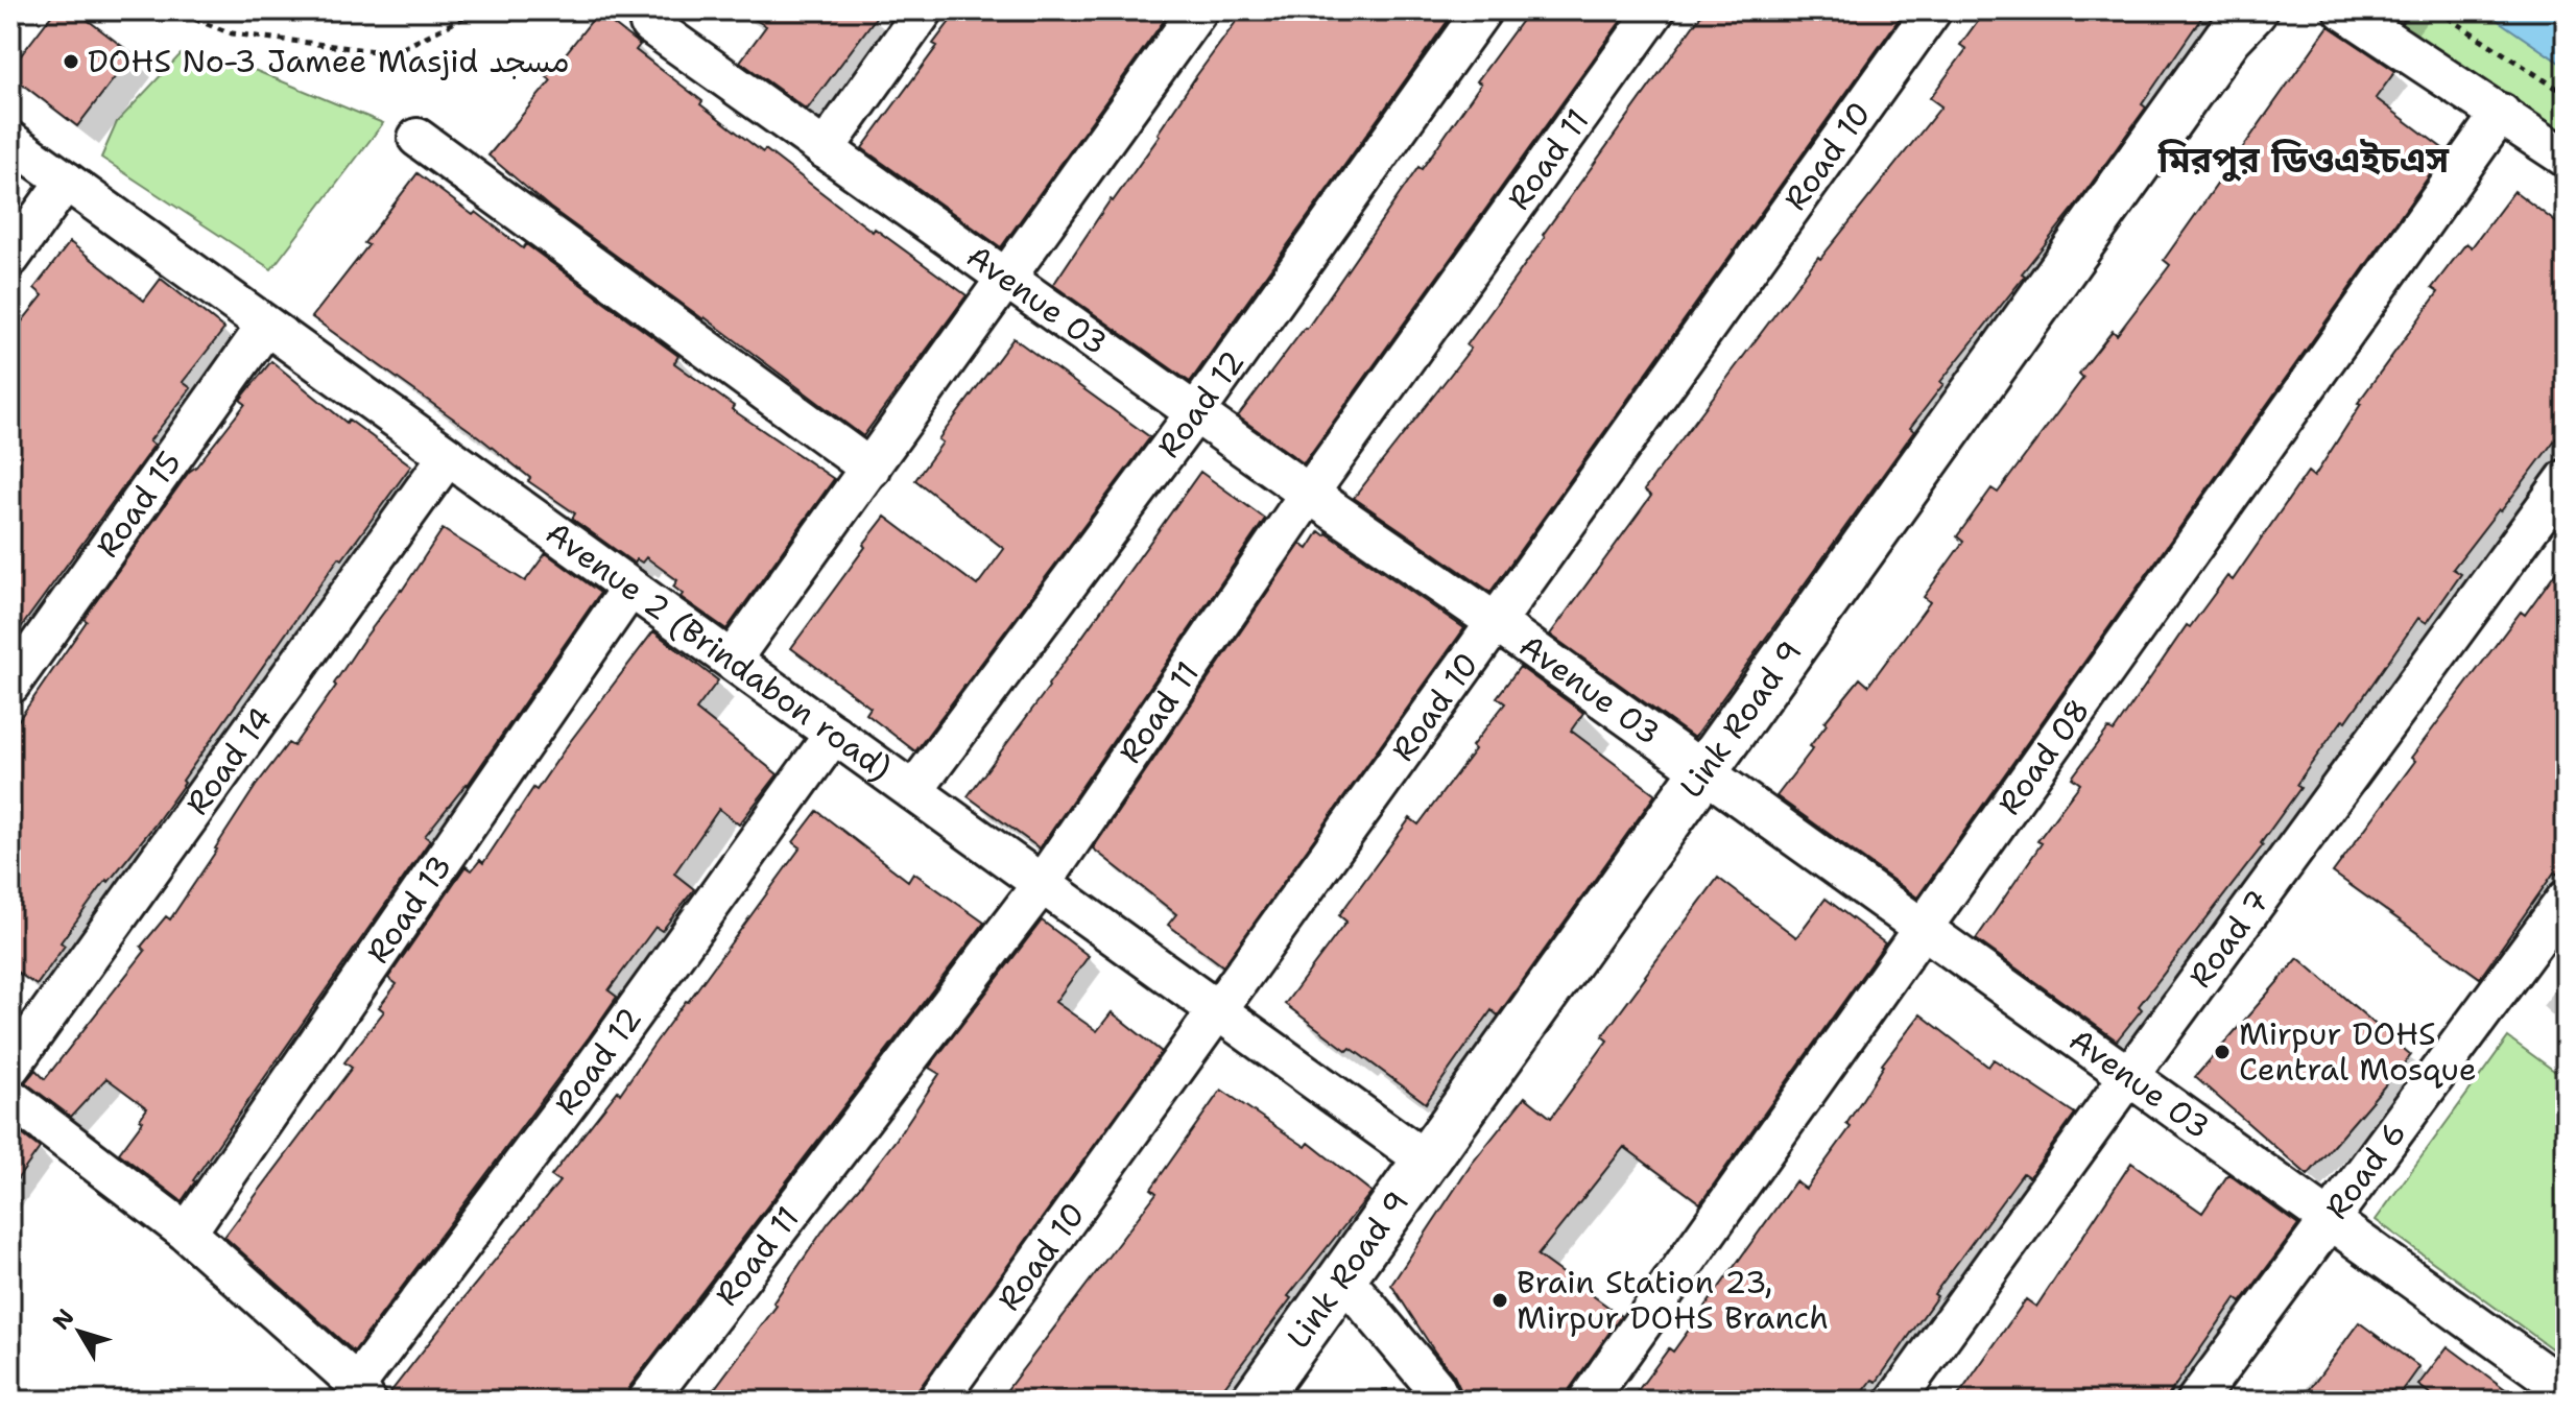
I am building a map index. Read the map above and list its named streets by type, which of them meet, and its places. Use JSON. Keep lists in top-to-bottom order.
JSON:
{
  "streets": {
    "main road": ["Link Road 9"],
    "street": [
      "Road 10",
      "Road 11",
      "Avenue 03",
      "Road 12",
      "Road 15",
      "Avenue 2 (Brindabon road)",
      "Road 08",
      "Road 14",
      "Road 13",
      "Road 7",
      "Road 6"
    ]
  },
  "crossings": [
    ["Road 10", "Avenue 03"],
    ["Road 10", "Avenue 2 (Brindabon road)"],
    ["Road 11", "Avenue 03"],
    ["Road 11", "Avenue 2 (Brindabon road)"],
    ["Avenue 03", "Road 12"],
    ["Avenue 03", "Link Road 9"],
    ["Avenue 03", "Road 08"],
    ["Avenue 03", "Road 7"],
    ["Avenue 03", "Road 6"],
    ["Road 12", "Avenue 2 (Brindabon road)"],
    ["Road 15", "Avenue 2 (Brindabon road)"],
    ["Avenue 2 (Brindabon road)", "Link Road 9"],
    ["Avenue 2 (Brindabon road)", "Road 14"],
    ["Avenue 2 (Brindabon road)", "Road 13"]
  ],
  "districts": ["মিরপুর ডিওএইচএস"],
  "places": ["DOHS No-3 Jamee Masjid مسجد", "Mirpur DOHS Central Mosque", "Brain Station 23, Mirpur DOHS Branch"],
  "north": "top left"
}
